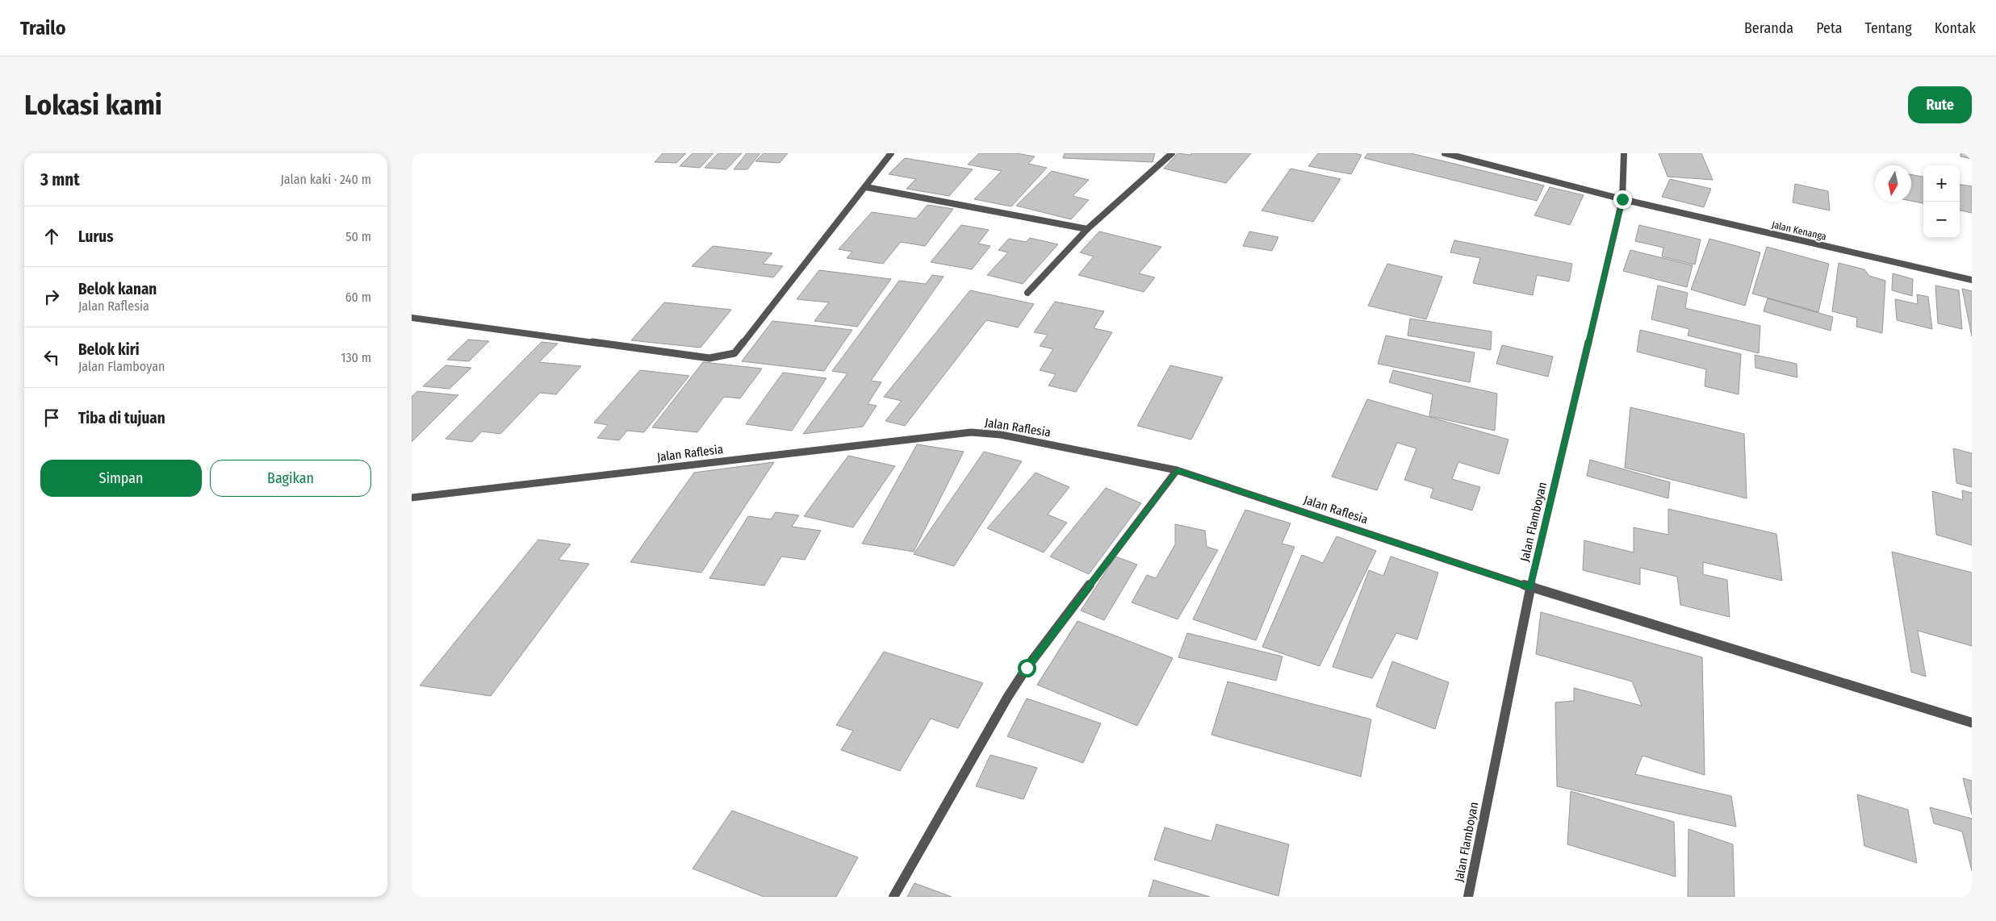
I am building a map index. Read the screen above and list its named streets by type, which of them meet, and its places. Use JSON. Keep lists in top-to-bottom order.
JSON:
{
  "streets": {
    "street": ["Jalan Kenanga", "Jalan Raflesia", "Jalan Flamboyan"]
  },
  "crossings": [
    ["Jalan Kenanga", "Jalan Flamboyan"],
    ["Jalan Raflesia", "Jalan Flamboyan"]
  ],
  "north": "bottom",
  "page": {
    "header": "Trailo",
    "nav": [
      "Beranda",
      "Peta",
      "Tentang",
      "Kontak"
    ],
    "buttons": [
      "Rute",
      ["Simpan", "Bagikan"]
    ],
    "title": "Lokasi kami",
    "heading": ["3 mnt", "Jalan kaki · 240 m"],
    "map_buttons": ["+", "−"],
    "list": [
      ["Lurus", "50 m"],
      ["Belok kanan", "Jalan Raflesia", "60 m"],
      ["Belok kiri", "Jalan Flamboyan", "130 m"],
      "Tiba di tujuan"
    ]
  }
}
